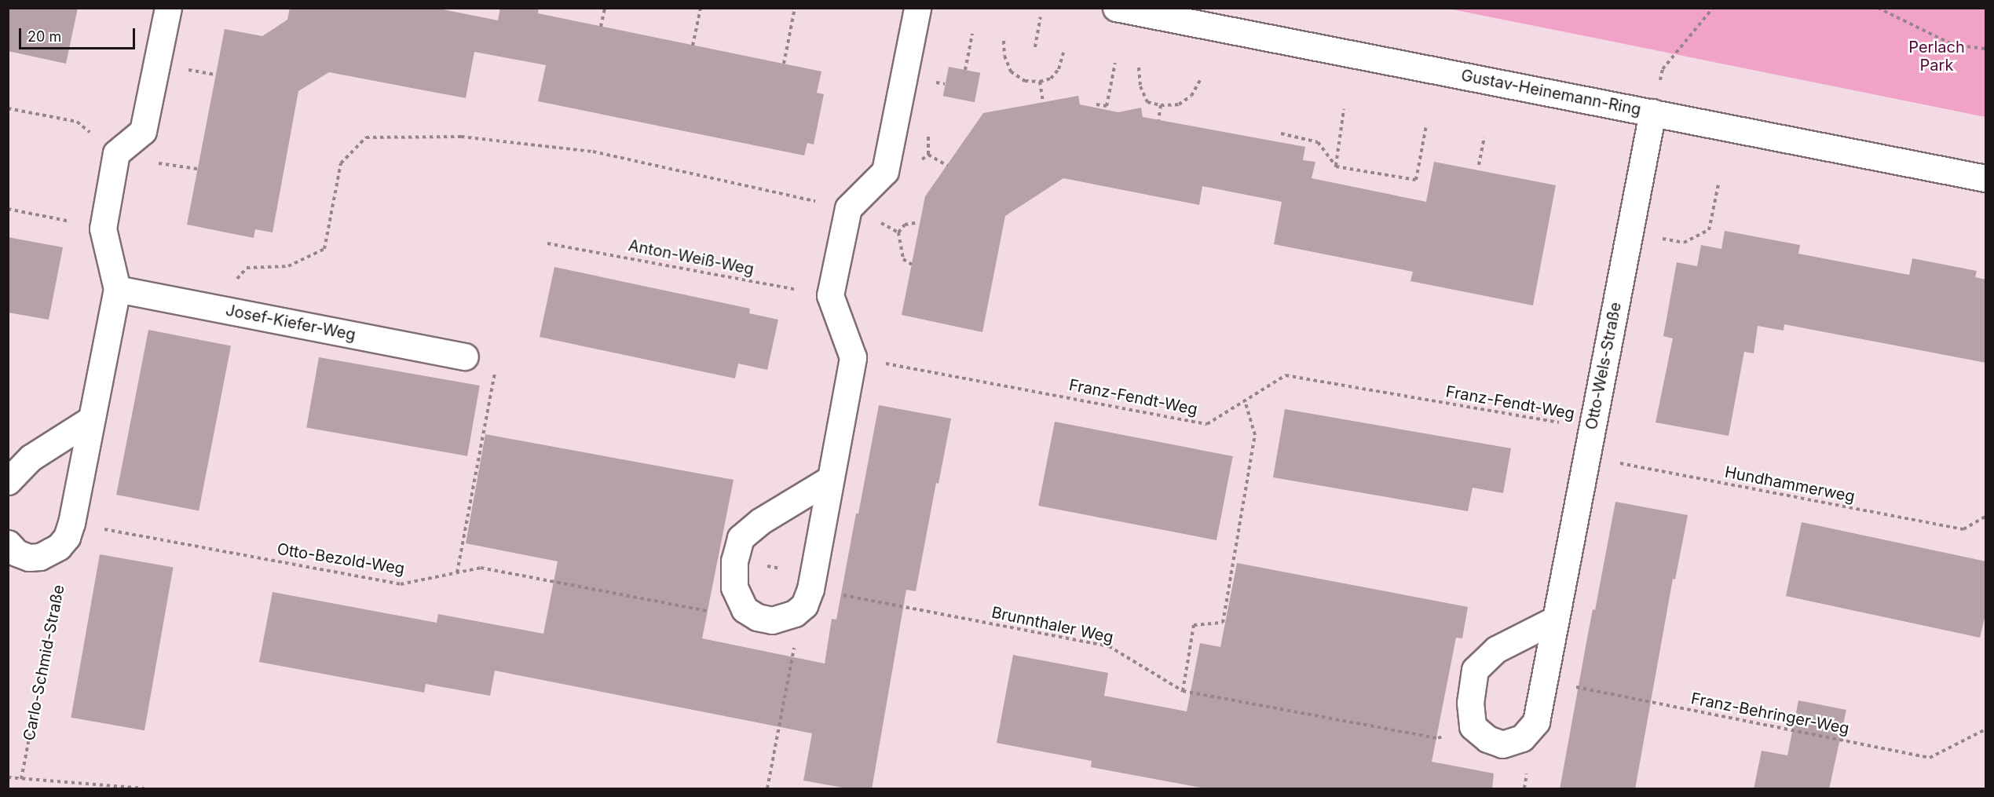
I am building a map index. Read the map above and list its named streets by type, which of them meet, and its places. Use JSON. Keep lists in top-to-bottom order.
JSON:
{
  "streets": {
    "street": ["Gustav-Heinemann-Ring", "Josef-Kiefer-Weg", "Otto-Wels-Straße"],
    "path": [
      "Anton-Weiß-Weg",
      "Franz-Fendt-Weg",
      "Hundhammerweg",
      "Otto-Bezold-Weg",
      "Brunnthaler Weg",
      "Carlo-Schmid-Straße",
      "Franz-Behringer-Weg"
    ]
  },
  "crossings": [
    ["Gustav-Heinemann-Ring", "Otto-Wels-Straße"],
    ["Otto-Wels-Straße", "Franz-Fendt-Weg"],
    ["Otto-Wels-Straße", "Hundhammerweg"],
    ["Otto-Wels-Straße", "Brunnthaler Weg"],
    ["Otto-Wels-Straße", "Franz-Behringer-Weg"]
  ],
  "parks": ["Perlach Park"],
  "scale_bar": "20 m"
}
